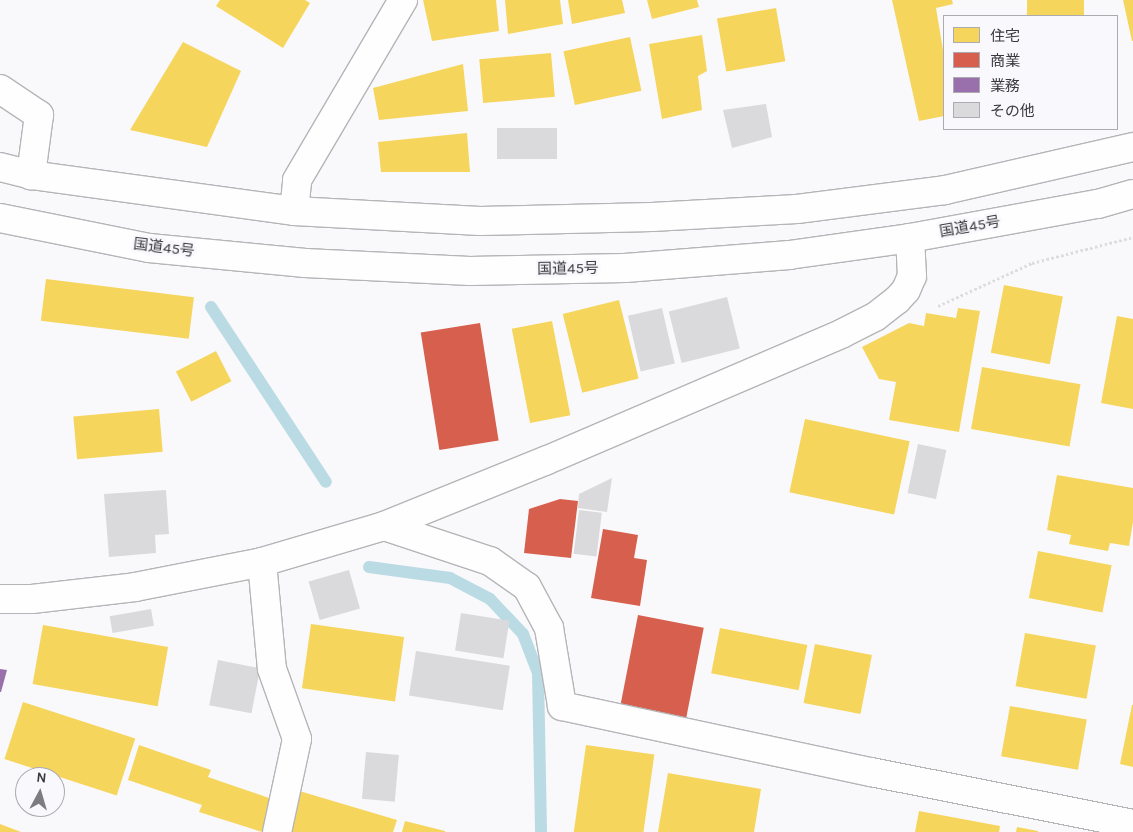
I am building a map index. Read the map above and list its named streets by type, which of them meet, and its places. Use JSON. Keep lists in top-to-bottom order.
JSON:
{
  "streets": {
    "main road": ["国道45号"]
  },
  "legend": [
    "住宅",
    "商業",
    "業務",
    "その他"
  ],
  "north": "top"
}
